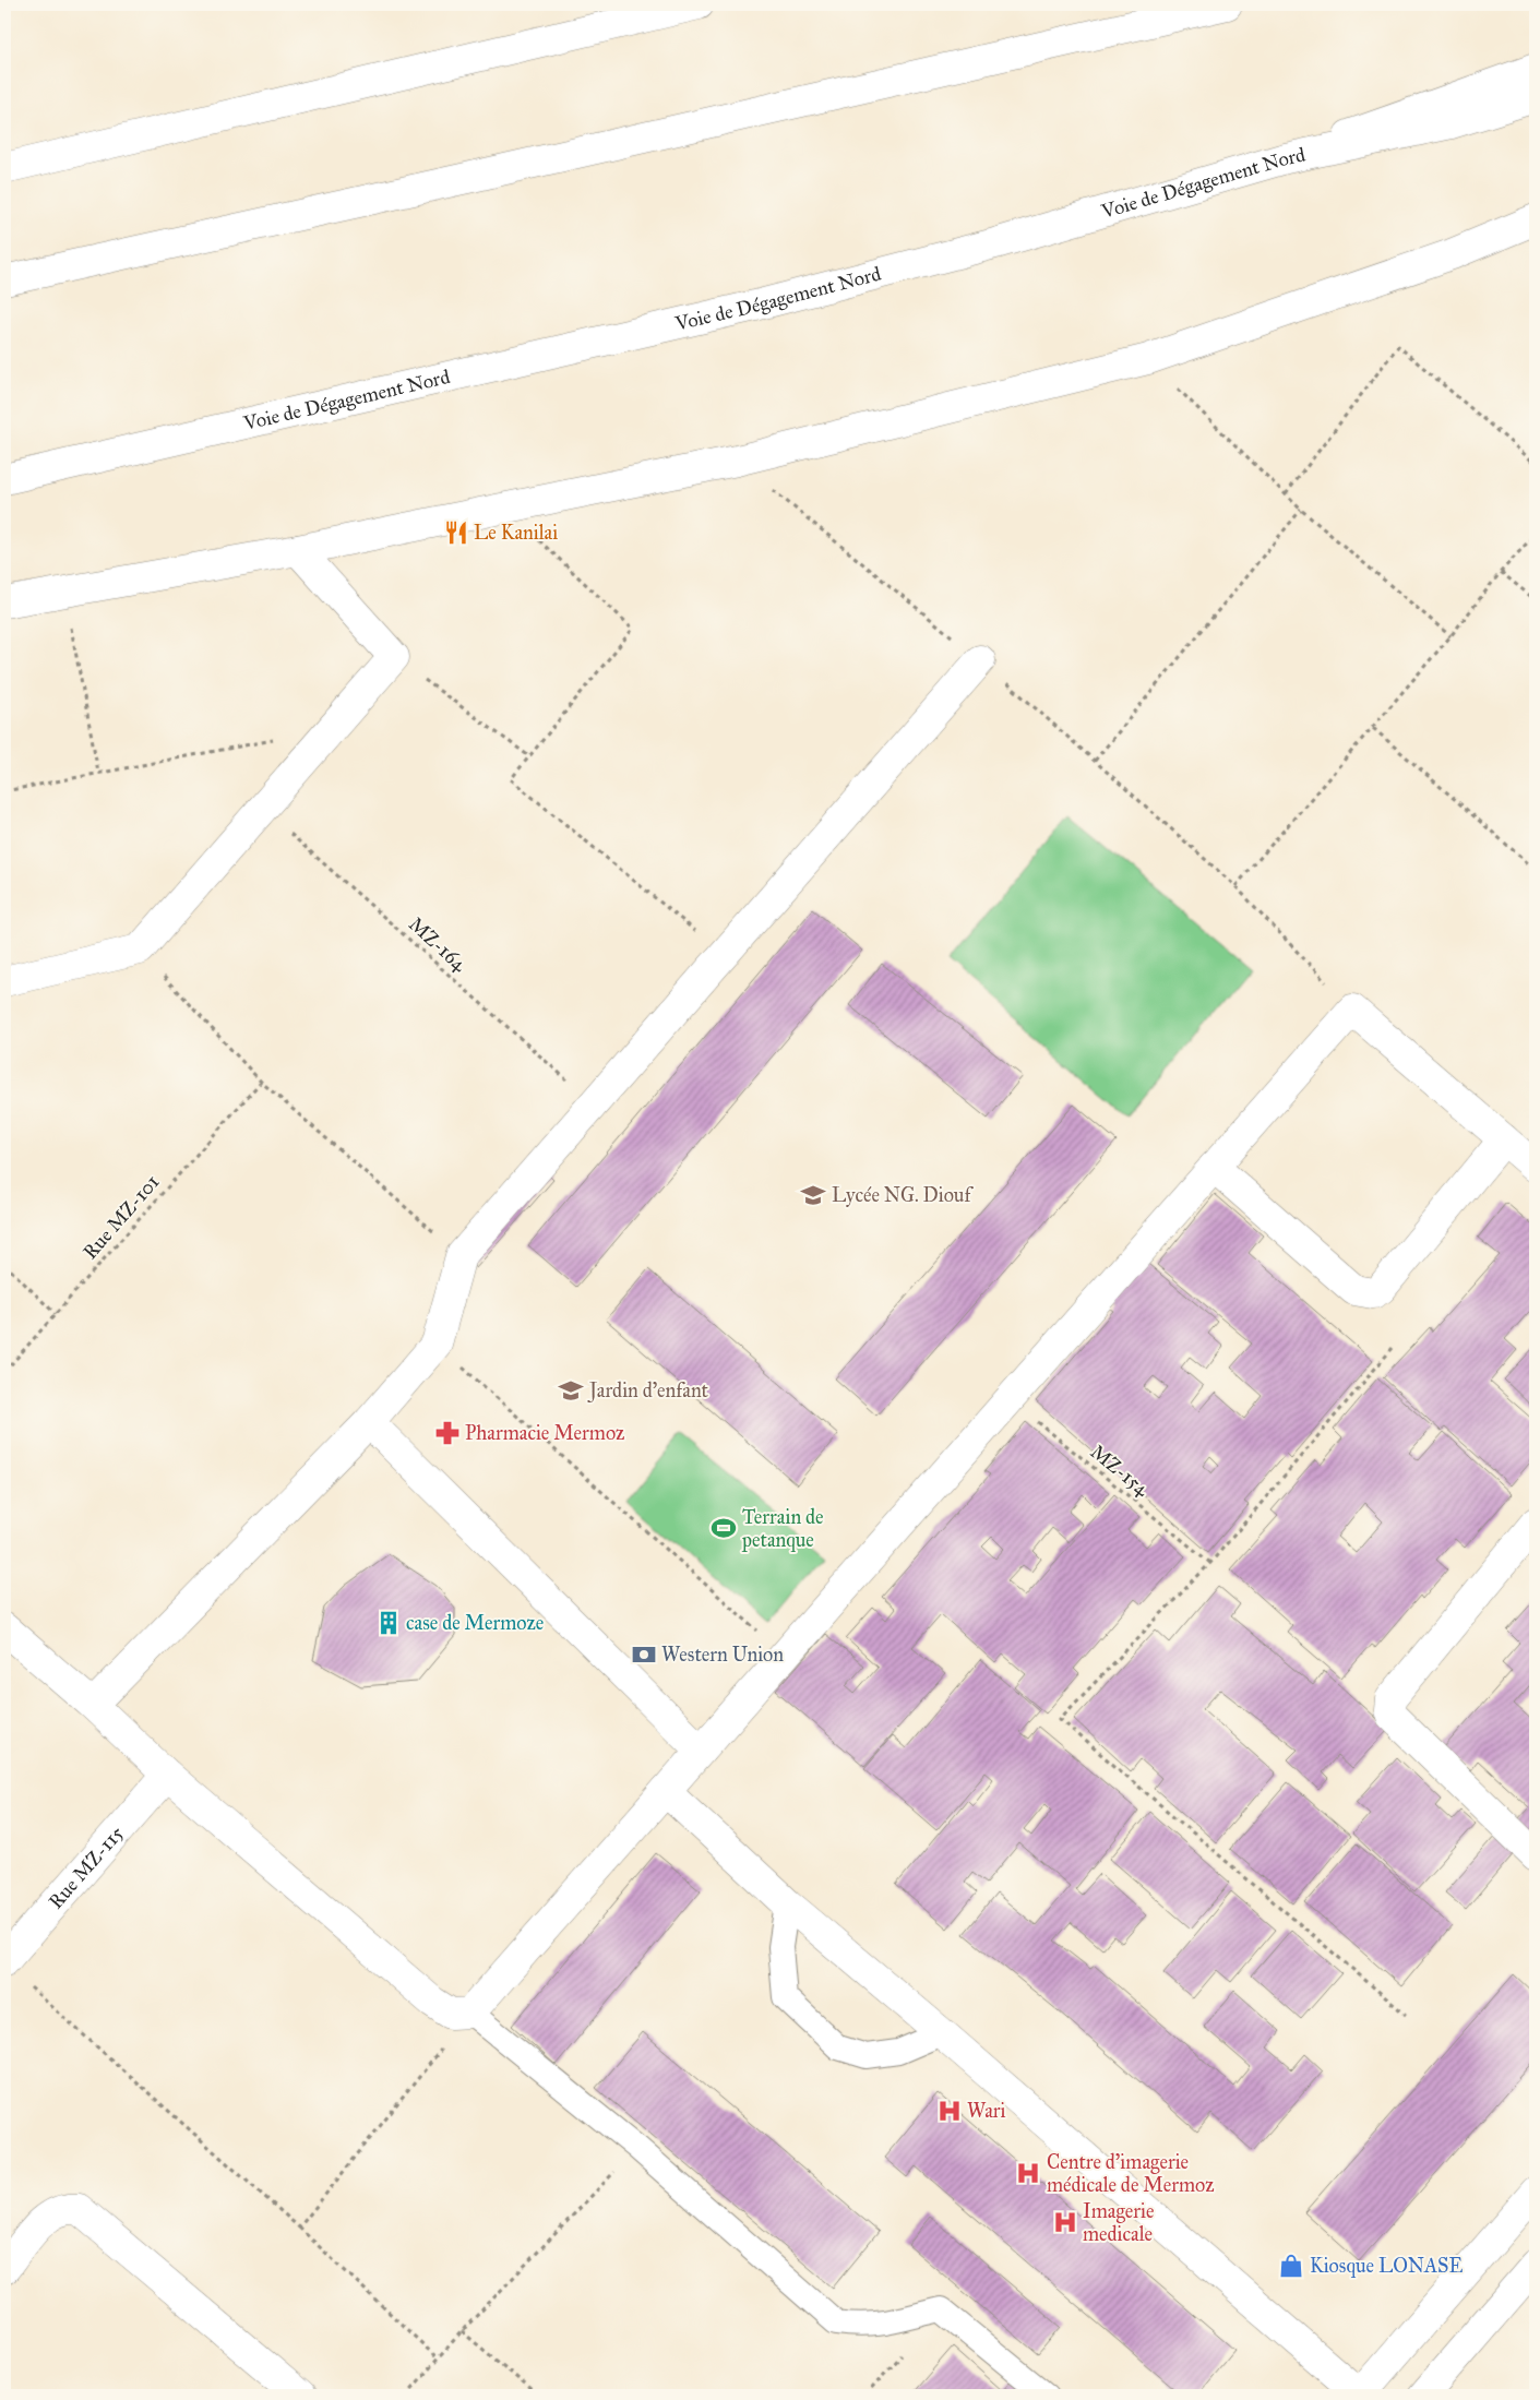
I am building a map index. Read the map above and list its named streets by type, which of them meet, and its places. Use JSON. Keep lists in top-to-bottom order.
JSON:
{
  "streets": {
    "main road": ["Voie de Dégagement Nord", "Rue MZ-115"],
    "path": ["MZ-164", "Rue MZ-101", "MZ-154"]
  },
  "places": {
    "restaurant": ["Le Kanilai"],
    "school or university": ["Lycée NG. Diouf", "Jardin d'enfant"],
    "pharmacy": ["Pharmacie Mermoz"],
    "sports": ["Terrain de petanque"],
    "building": ["case de Mermoze"],
    "bank": ["Western Union"],
    "hospital": ["Wari", "Centre d'imagerie médicale de Mermoz", "Imagerie medicale"],
    "shop": ["Kiosque LONASE"]
  }
}
